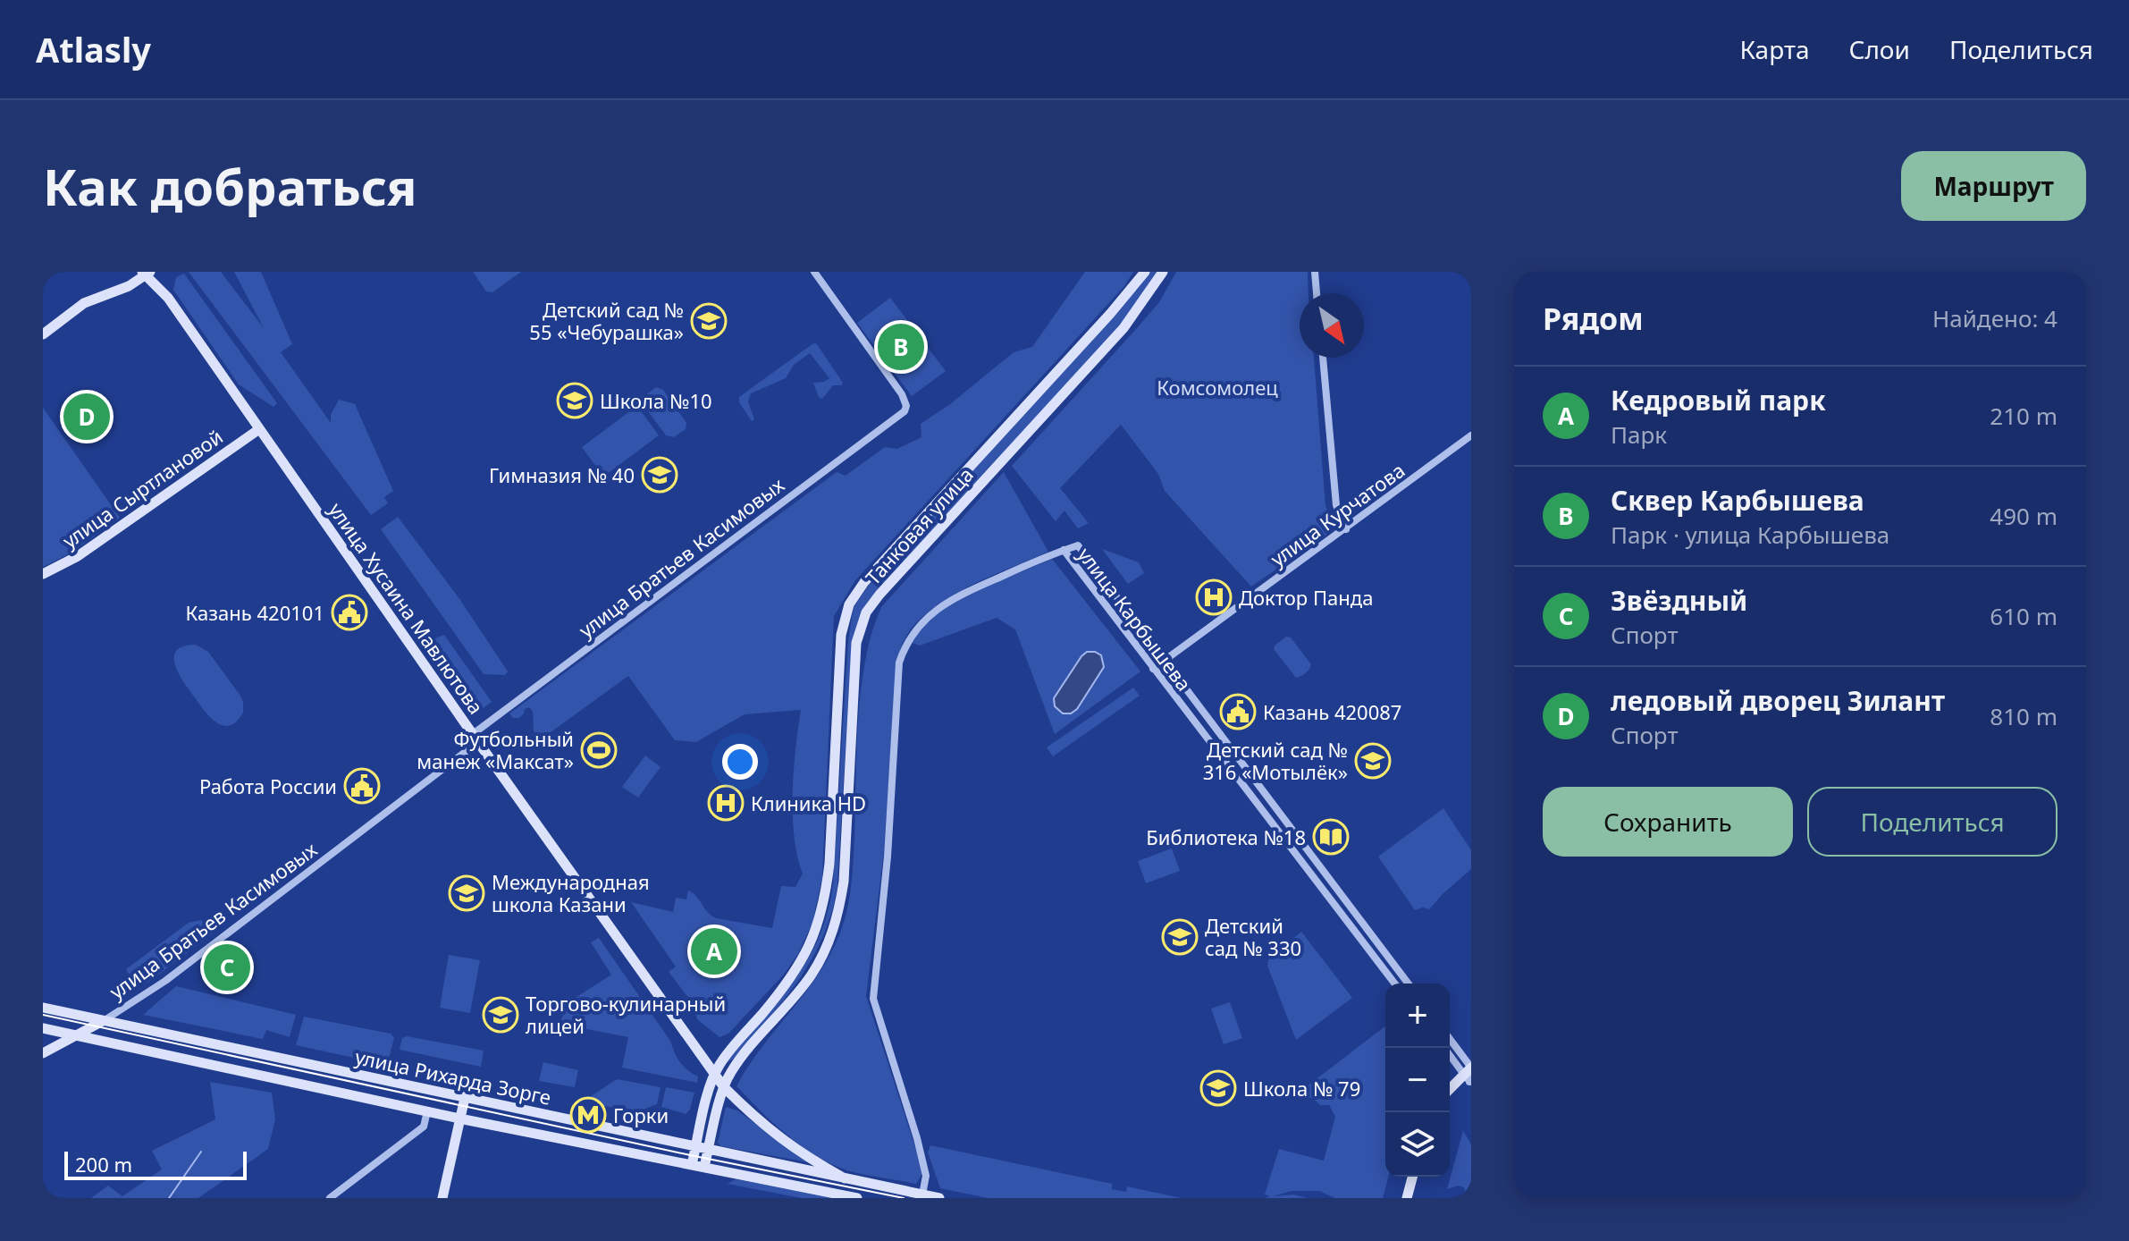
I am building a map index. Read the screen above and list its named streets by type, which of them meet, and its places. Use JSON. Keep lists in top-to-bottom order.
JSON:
{
  "streets": {
    "main road": [
      "улица Сыртлановой",
      "Танковая улица",
      "улица Хусаина Мавлютова",
      "улица Рихарда Зорге"
    ],
    "street": ["улица Курчатова", "улица Братьев Касимовых", "улица Карбышева"]
  },
  "crossings": [
    ["улица Сыртлановой", "улица Хусаина Мавлютова"],
    ["улица Курчатова", "улица Карбышева"],
    ["Танковая улица", "улица Хусаина Мавлютова"],
    ["Танковая улица", "улица Рихарда Зорге"],
    ["улица Братьев Касимовых", "улица Хусаина Мавлютова"],
    ["улица Братьев Касимовых", "улица Рихарда Зорге"],
    ["улица Хусаина Мавлютова", "улица Рихарда Зорге"]
  ],
  "parks": ["Комсомолец"],
  "places": {
    "school or university": [
      "Детский сад № 55 «Чебурашка»",
      "Школа №10",
      "Гимназия № 40",
      "Детский сад № 316 «Мотылёк»",
      "Международная школа Казани",
      "Детский сад № 330",
      "Торгово-кулинарный лицей",
      "Школа № 79"
    ],
    "hospital": ["Доктор Панда", "Клиника HD"],
    "public building": ["Казань 420101", "Казань 420087", "Работа России"],
    "sports": ["Футбольный манеж «Максат»"],
    "library": ["Библиотека №18"],
    "metro station": ["Горки"]
  },
  "scale_bar": "200 m",
  "north": "bottom right",
  "page": {
    "header": "Atlasly",
    "nav": ["Карта", "Слои", "Поделиться"],
    "buttons": [
      "Маршрут",
      ["Сохранить", "Поделиться"]
    ],
    "title": "Как добраться",
    "heading": ["Рядом", "Найдено: 4"],
    "pins": [
      "B",
      "D",
      "A",
      "C"
    ],
    "list": [
      {
        "mark": "A",
        "name": "Кедровый парк",
        "note": "Парк",
        "value": "210 m"
      },
      {
        "mark": "B",
        "name": "Сквер Карбышева",
        "note": "Парк · улица Карбышева",
        "value": "490 m"
      },
      {
        "mark": "C",
        "name": "Звёздный",
        "note": "Спорт",
        "value": "610 m"
      },
      {
        "mark": "D",
        "name": "ледовый дворец Зилант",
        "note": "Спорт",
        "value": "810 m"
      }
    ],
    "map_buttons": ["+", "−"],
    "scale": "200 m"
  }
}
